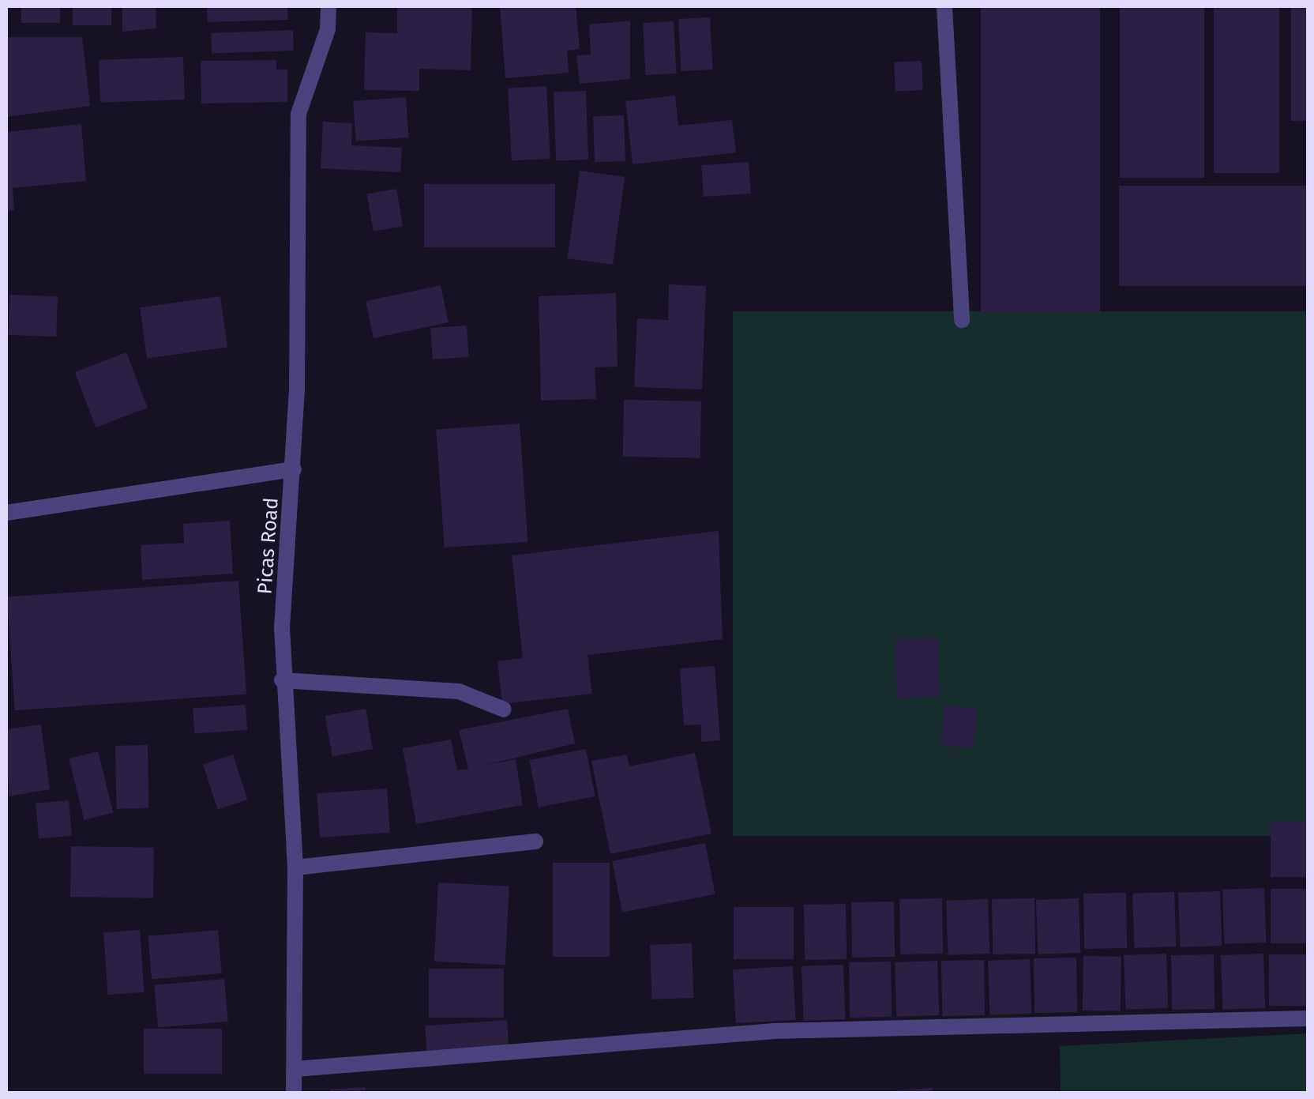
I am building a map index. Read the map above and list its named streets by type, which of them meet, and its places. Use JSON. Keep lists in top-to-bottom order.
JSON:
{
  "streets": {
    "street": ["Picas Road"]
  }
}
